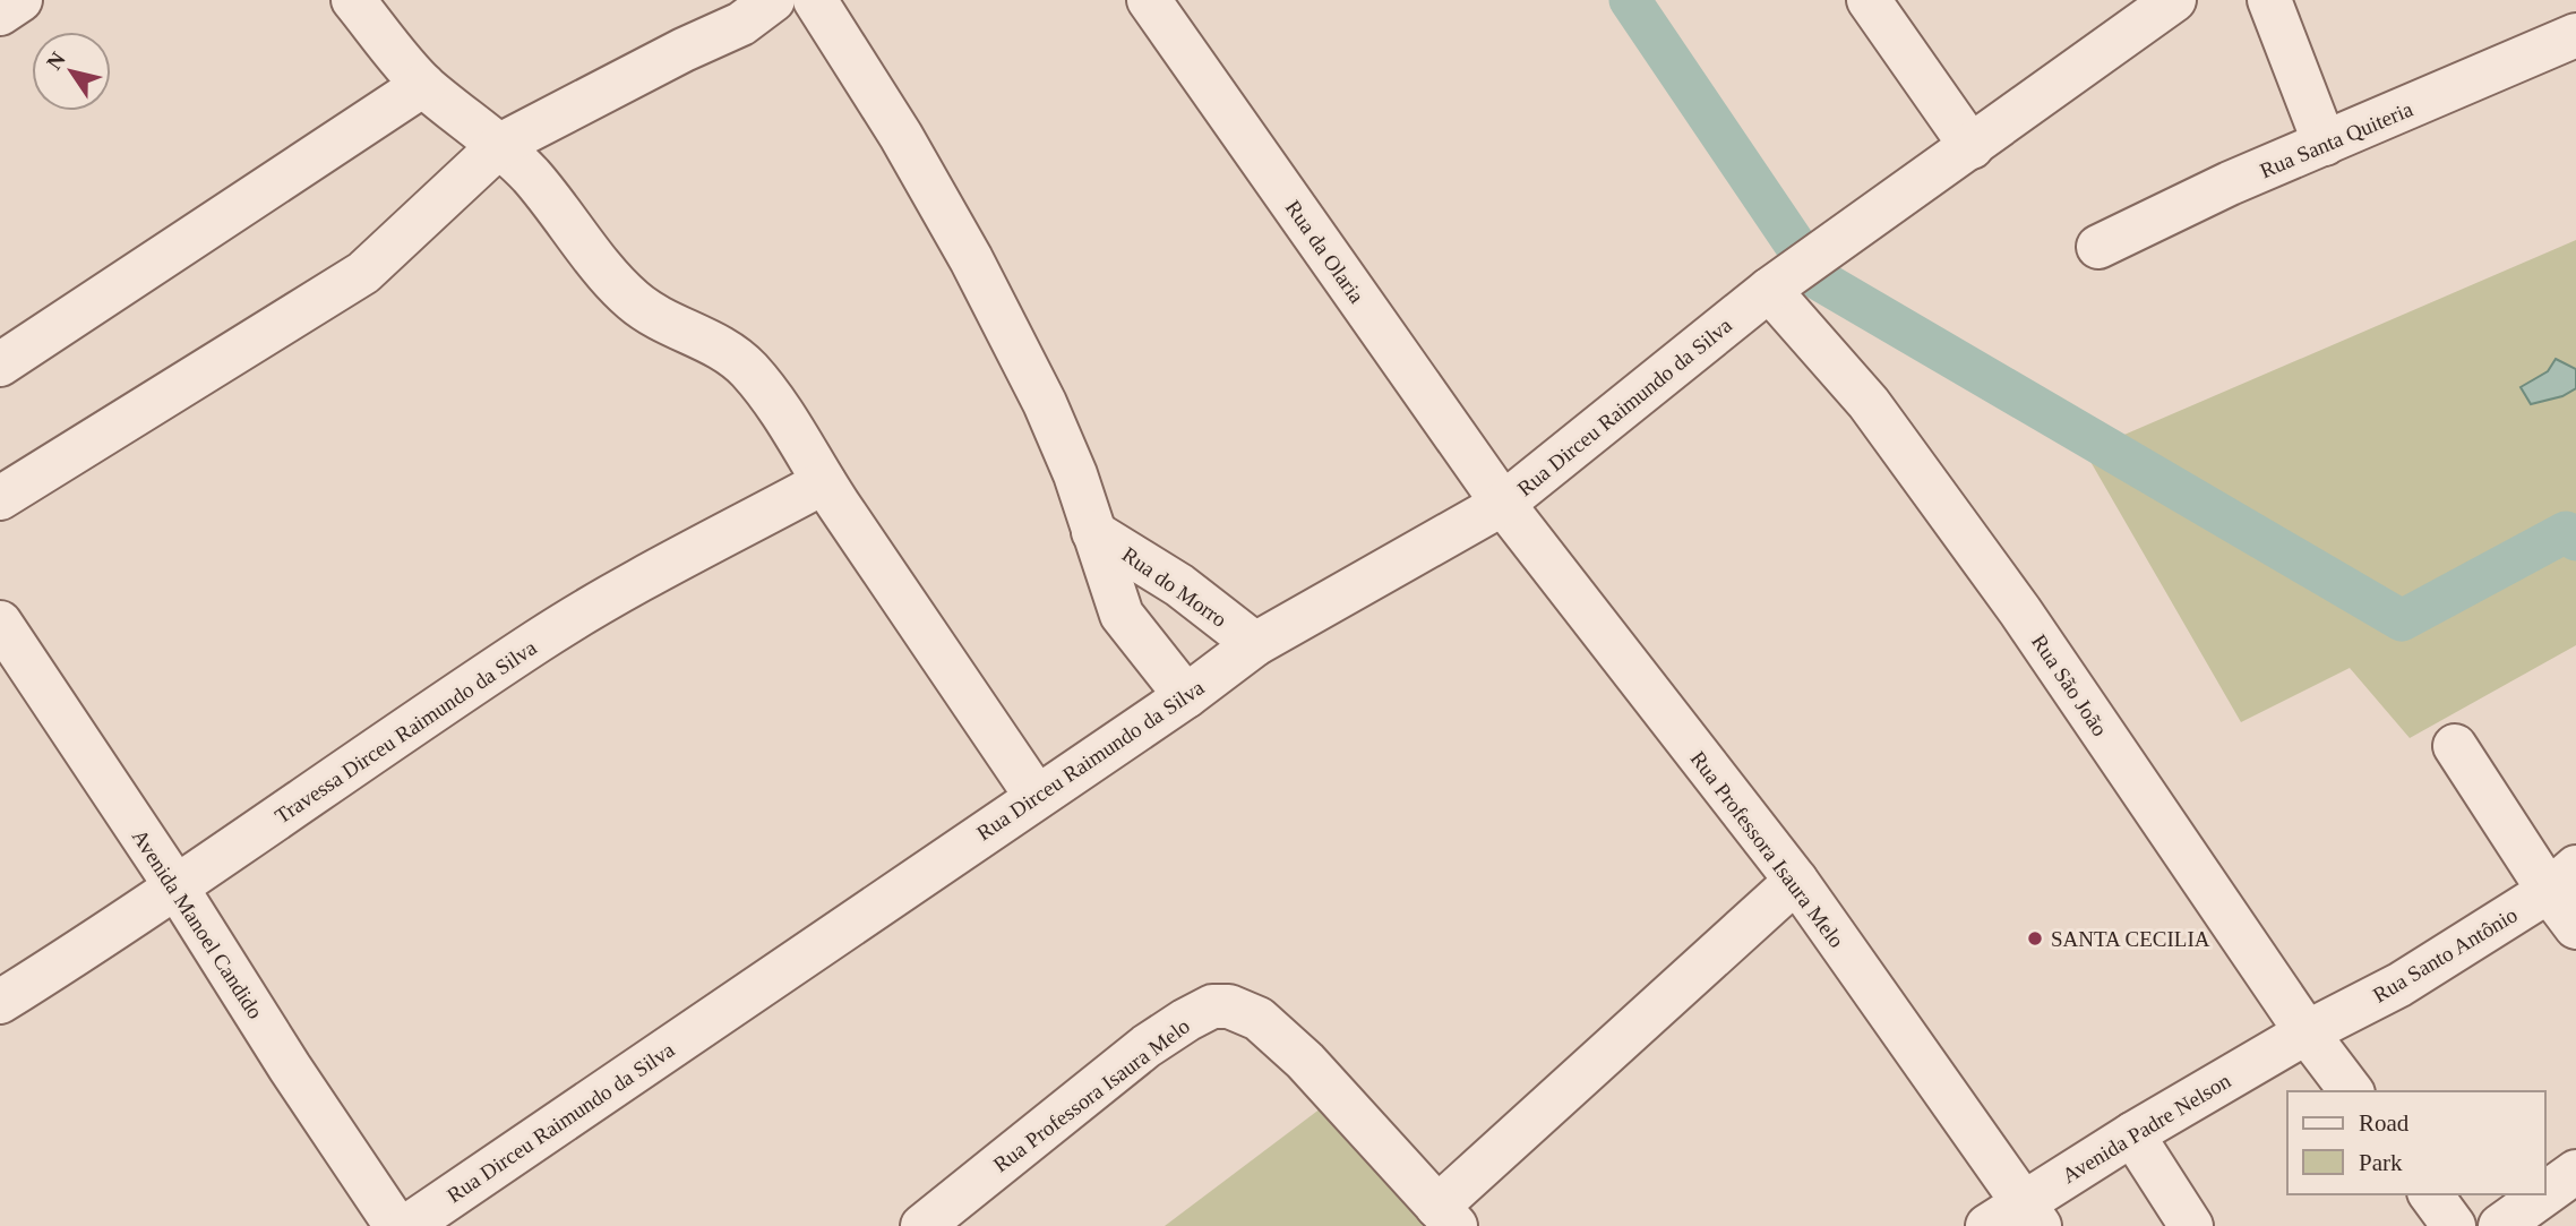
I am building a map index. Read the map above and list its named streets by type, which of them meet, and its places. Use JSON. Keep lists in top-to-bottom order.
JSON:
{
  "streets": {
    "street": [
      "Rua Santa Quiteria",
      "Rua da Olaria",
      "Rua Dirceu Raimundo da Silva",
      "Rua do Morro",
      "Rua São João",
      "Travessa Dirceu Raimundo da Silva",
      "Rua Professora Isaura Melo",
      "Avenida Manoel Candido",
      "Rua Santo Antônio",
      "Avenida Padre Nelson"
    ]
  },
  "crossings": [
    ["Rua da Olaria", "Rua Dirceu Raimundo da Silva"],
    ["Rua da Olaria", "Rua Professora Isaura Melo"],
    ["Rua Dirceu Raimundo da Silva", "Rua do Morro"],
    ["Rua Dirceu Raimundo da Silva", "Rua São João"],
    ["Rua Dirceu Raimundo da Silva", "Rua Professora Isaura Melo"],
    ["Rua São João", "Rua Santo Antônio"],
    ["Rua São João", "Avenida Padre Nelson"],
    ["Travessa Dirceu Raimundo da Silva", "Avenida Manoel Candido"],
    ["Rua Professora Isaura Melo", "Avenida Padre Nelson"],
    ["Rua Santo Antônio", "Avenida Padre Nelson"]
  ],
  "places": ["SANTA CECILIA"],
  "legend": ["Road", "Park"],
  "north": "top left"
}
